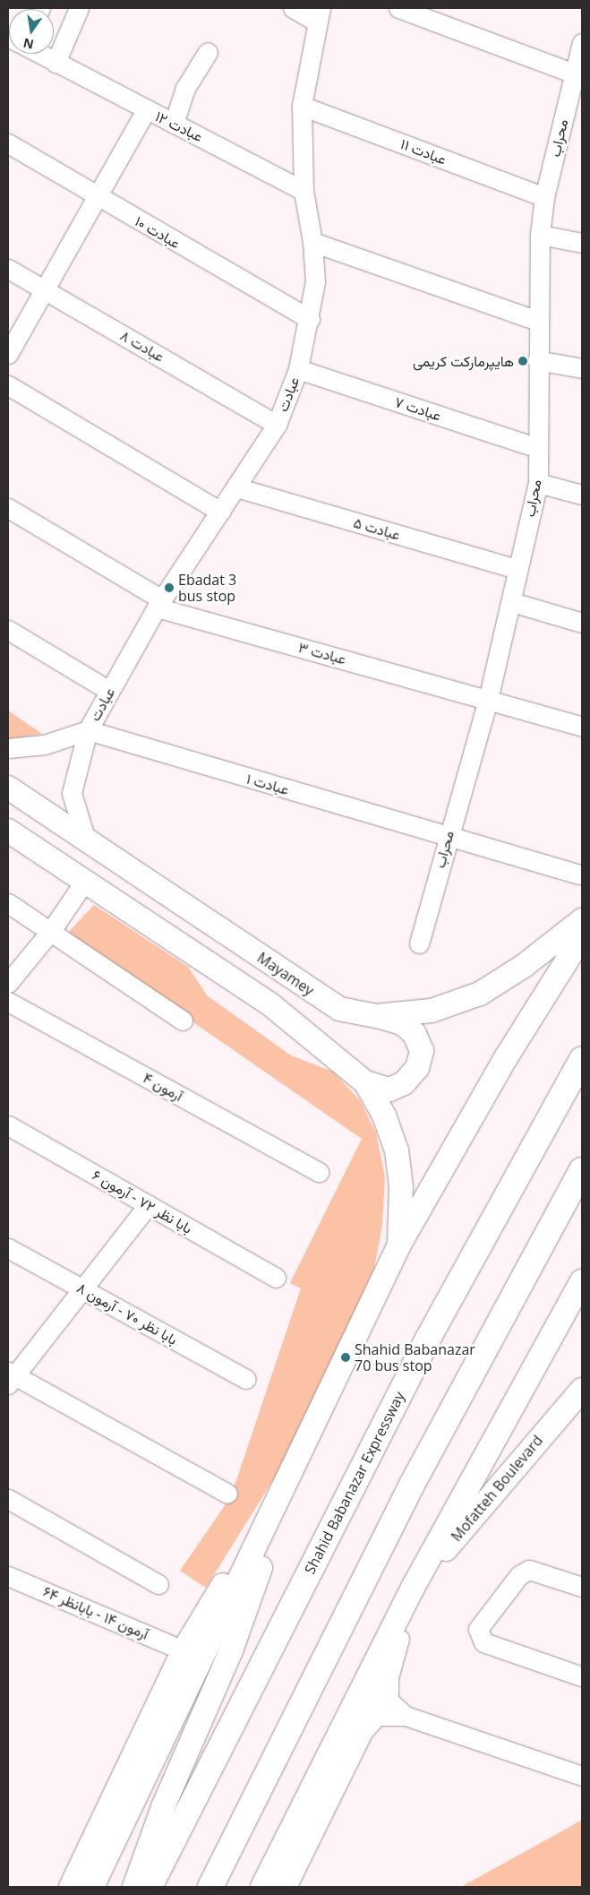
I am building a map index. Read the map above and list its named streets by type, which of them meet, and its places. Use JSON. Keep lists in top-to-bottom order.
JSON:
{
  "streets": {
    "highway": ["Shahid Babanazar Expressway"],
    "main road": ["Mayamey", "Mofatteh Boulevard"],
    "street": [
      "عبادت ۱۲",
      "محراب",
      "عبادت ۱۱",
      "عبادت ۱۰",
      "عبادت ۸",
      "عبادت",
      "عبادت ۷",
      "عبادت ۵",
      "عبادت ۳",
      "عبادت ۱",
      "آرمون ۴",
      "بابا نظر ۷۲ - آرمون ۶",
      "بابا نظر ۷۰ - آرمون ۸",
      "آرمون ۱۴ - بابانظر ۶۴"
    ]
  },
  "crossings": [
    ["عبادت ۱۲", "عبادت"],
    ["محراب", "عبادت ۱۱"],
    ["محراب", "عبادت ۷"],
    ["محراب", "عبادت ۵"],
    ["محراب", "عبادت ۳"],
    ["محراب", "عبادت ۱"],
    ["عبادت ۱۱", "عبادت"],
    ["عبادت ۱۰", "عبادت"],
    ["عبادت ۸", "عبادت"],
    ["عبادت", "عبادت ۷"],
    ["عبادت", "عبادت ۵"],
    ["عبادت", "عبادت ۳"],
    ["عبادت", "عبادت ۱"],
    ["عبادت", "Mayamey"]
  ],
  "places": ["هایپرمارکت کریمی", "Ebadat 3 bus stop", "Shahid Babanazar 70 bus stop"],
  "north": "bottom"
}
